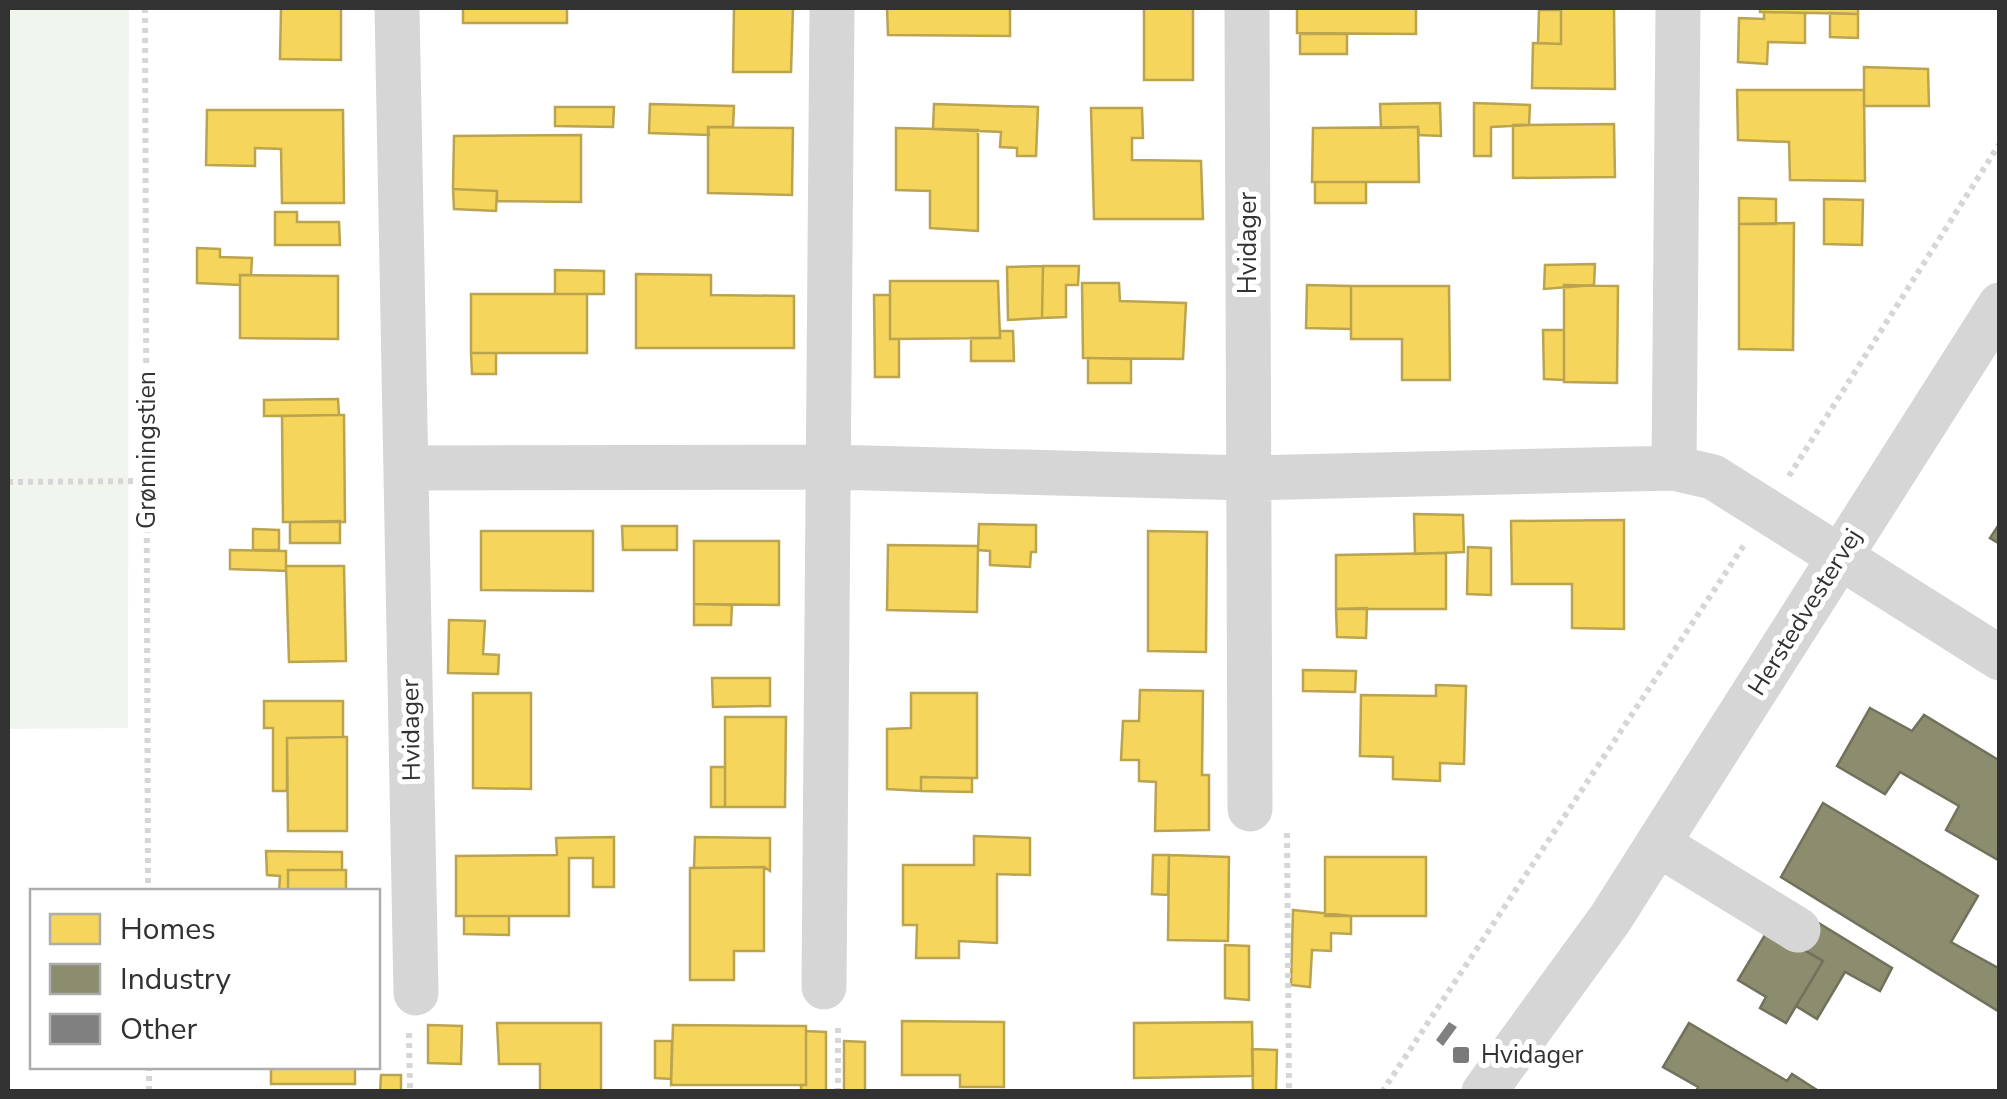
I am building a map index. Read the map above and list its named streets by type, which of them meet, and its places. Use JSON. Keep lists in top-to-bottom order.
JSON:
{
  "streets": {
    "street": ["Hvidager", "Herstedvestervej"],
    "path": ["Grønningstien"]
  },
  "places": {
    "transit": ["Hvidager"]
  },
  "legend": ["Homes", "Industry", "Other"]
}
